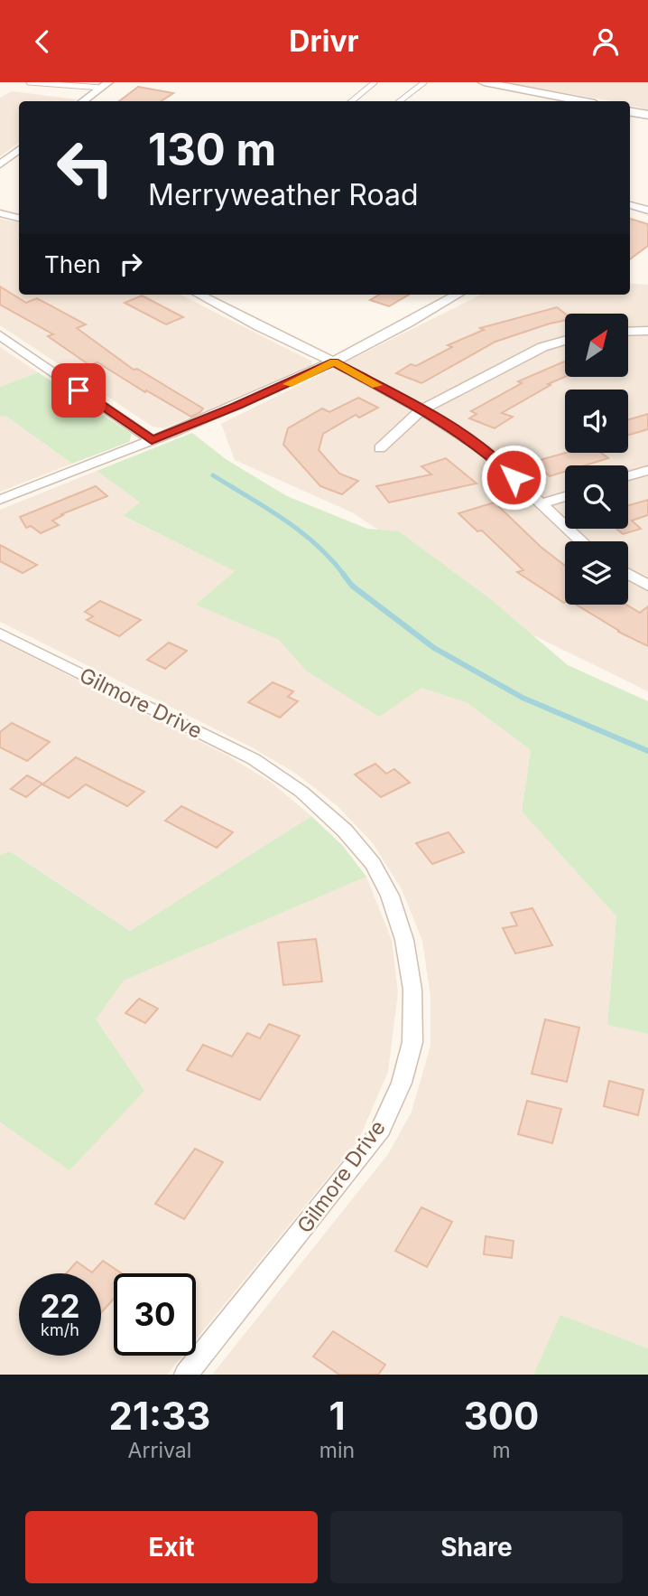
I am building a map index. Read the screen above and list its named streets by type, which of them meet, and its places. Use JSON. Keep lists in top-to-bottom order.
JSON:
{
  "streets": {
    "street": ["Gilmore Drive"]
  },
  "north": "top right",
  "page": {
    "header": "Drivr",
    "turn": ["130 m", "Merryweather Road"],
    "then": "Then",
    "speed": "22 km/h",
    "limit": "30",
    "eta": [
      "21:33",
      "Arrival",
      "1",
      "min",
      "300",
      "m"
    ],
    "buttons": ["Exit", "Share"]
  }
}
